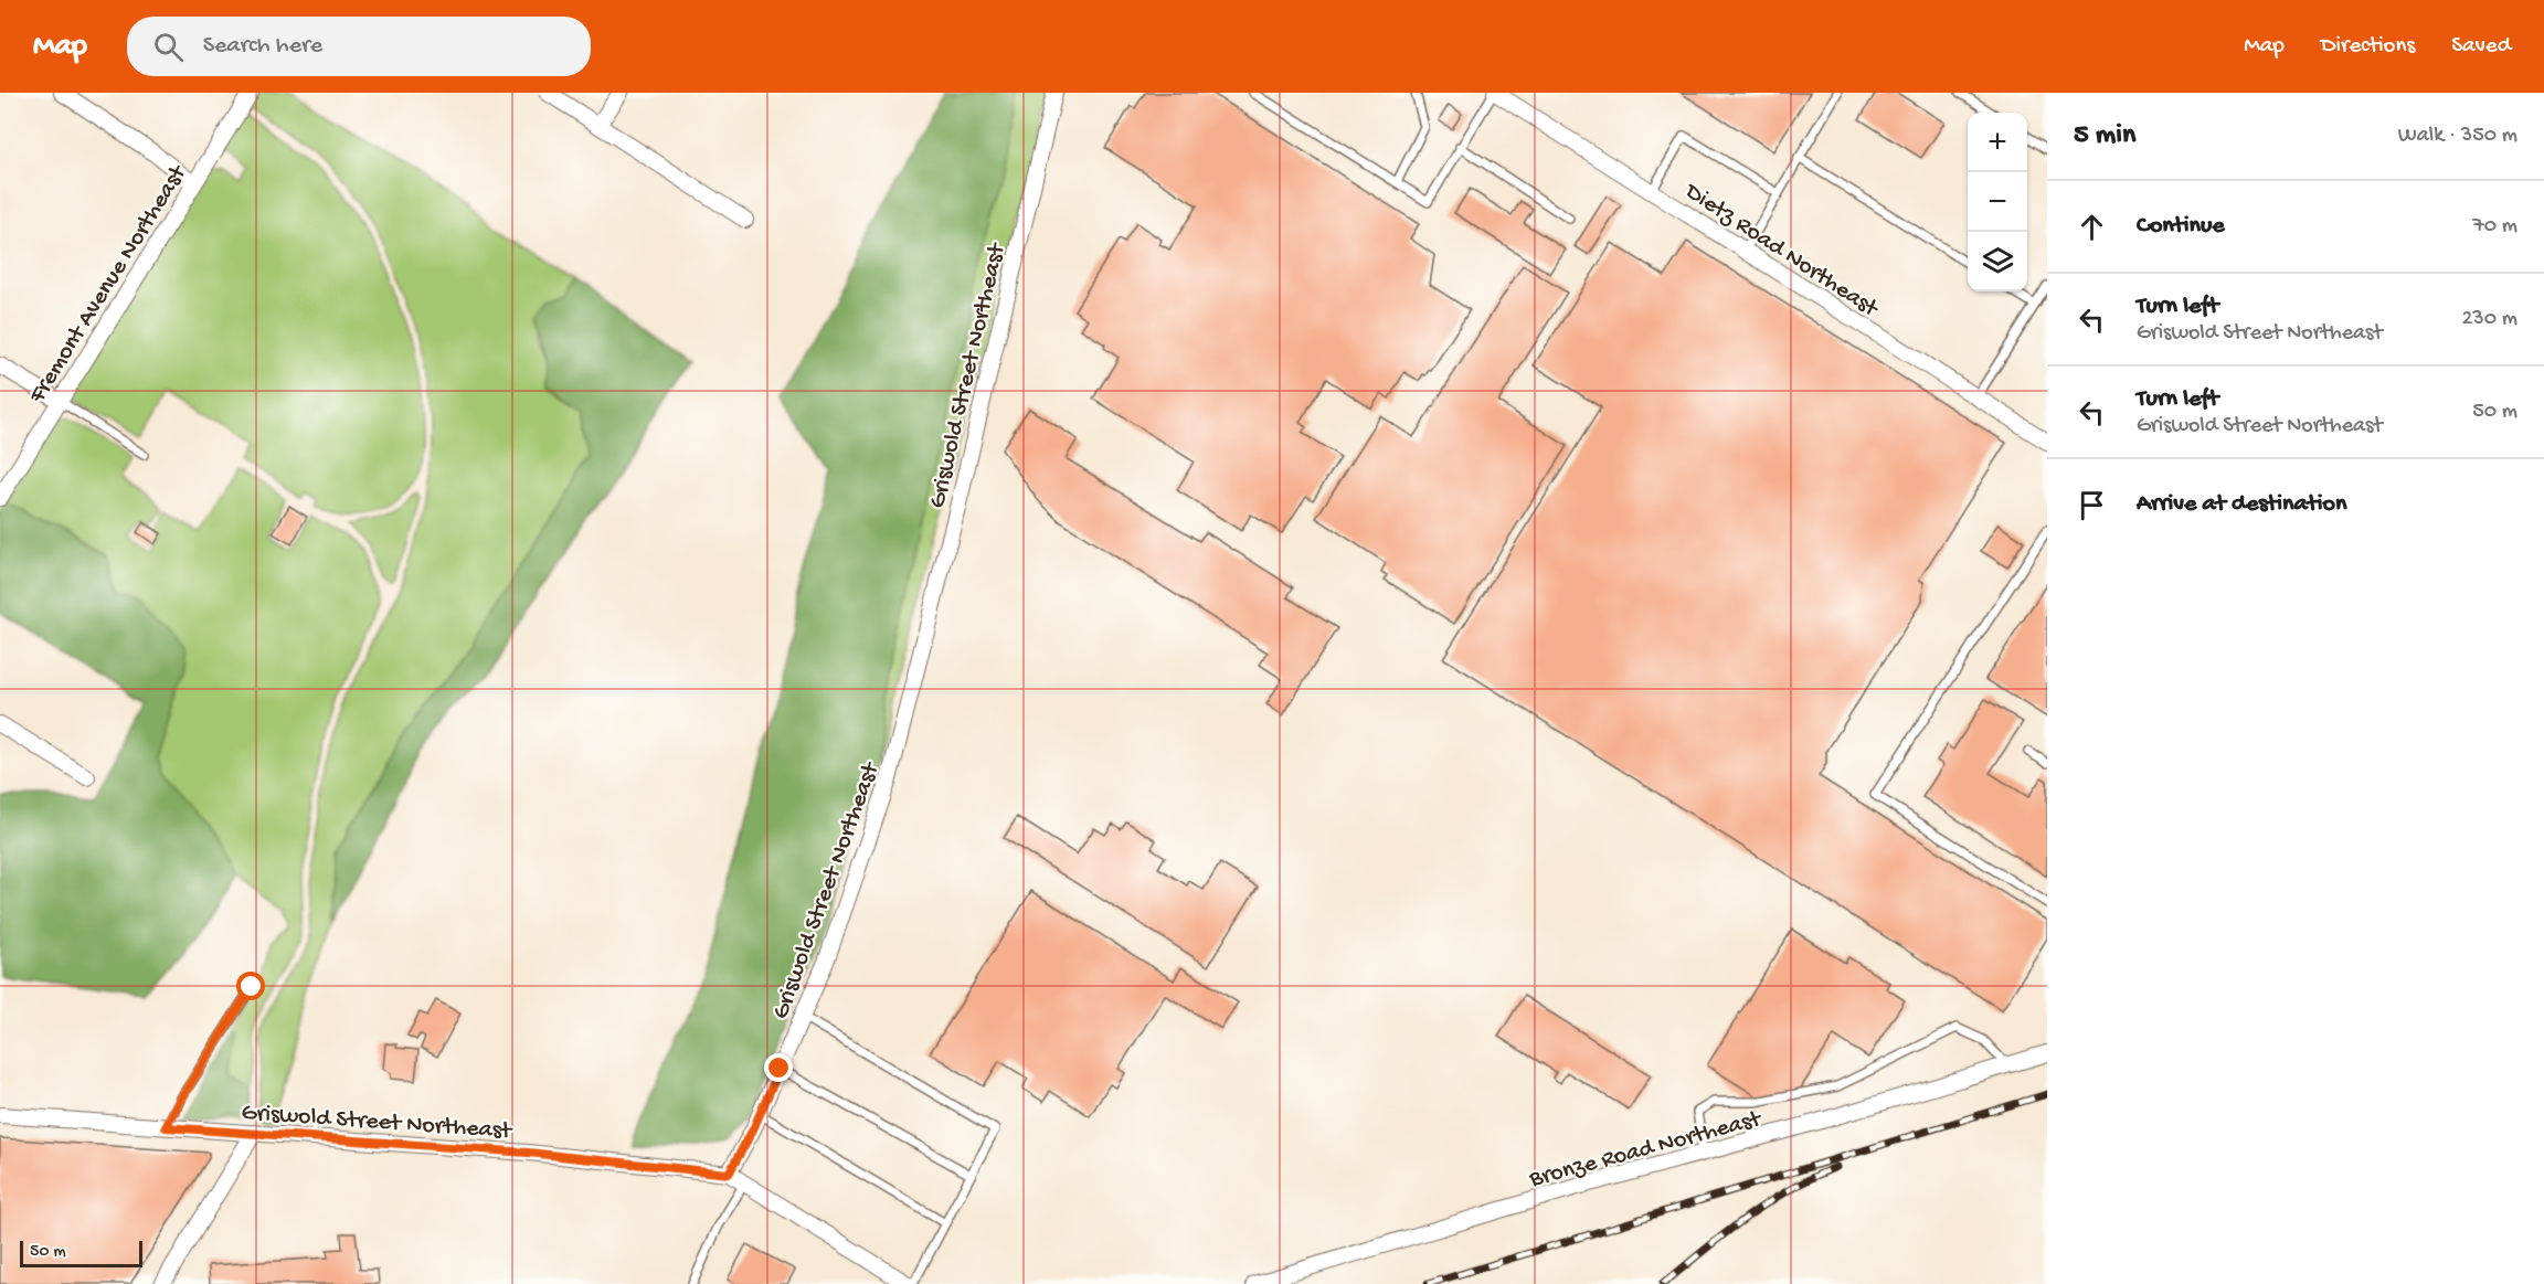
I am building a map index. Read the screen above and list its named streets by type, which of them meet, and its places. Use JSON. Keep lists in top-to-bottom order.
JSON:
{
  "streets": {
    "street": [
      "Dietz Road Northeast",
      "Fremont Avenue Northeast",
      "Griswold Street Northeast",
      "Bronze Road Northeast"
    ]
  },
  "scale_bar": "50 m",
  "page": {
    "header": "Map",
    "search": "Search here",
    "nav": ["Map", "Directions", "Saved"],
    "heading": ["5 min", "Walk · 350 m"],
    "map_buttons": ["+", "−"],
    "list": [
      ["Continue", "70 m"],
      ["Turn left", "Griswold Street Northeast", "230 m"],
      ["Turn left", "Griswold Street Northeast", "50 m"],
      "Arrive at destination"
    ],
    "scale": "50 m"
  }
}
